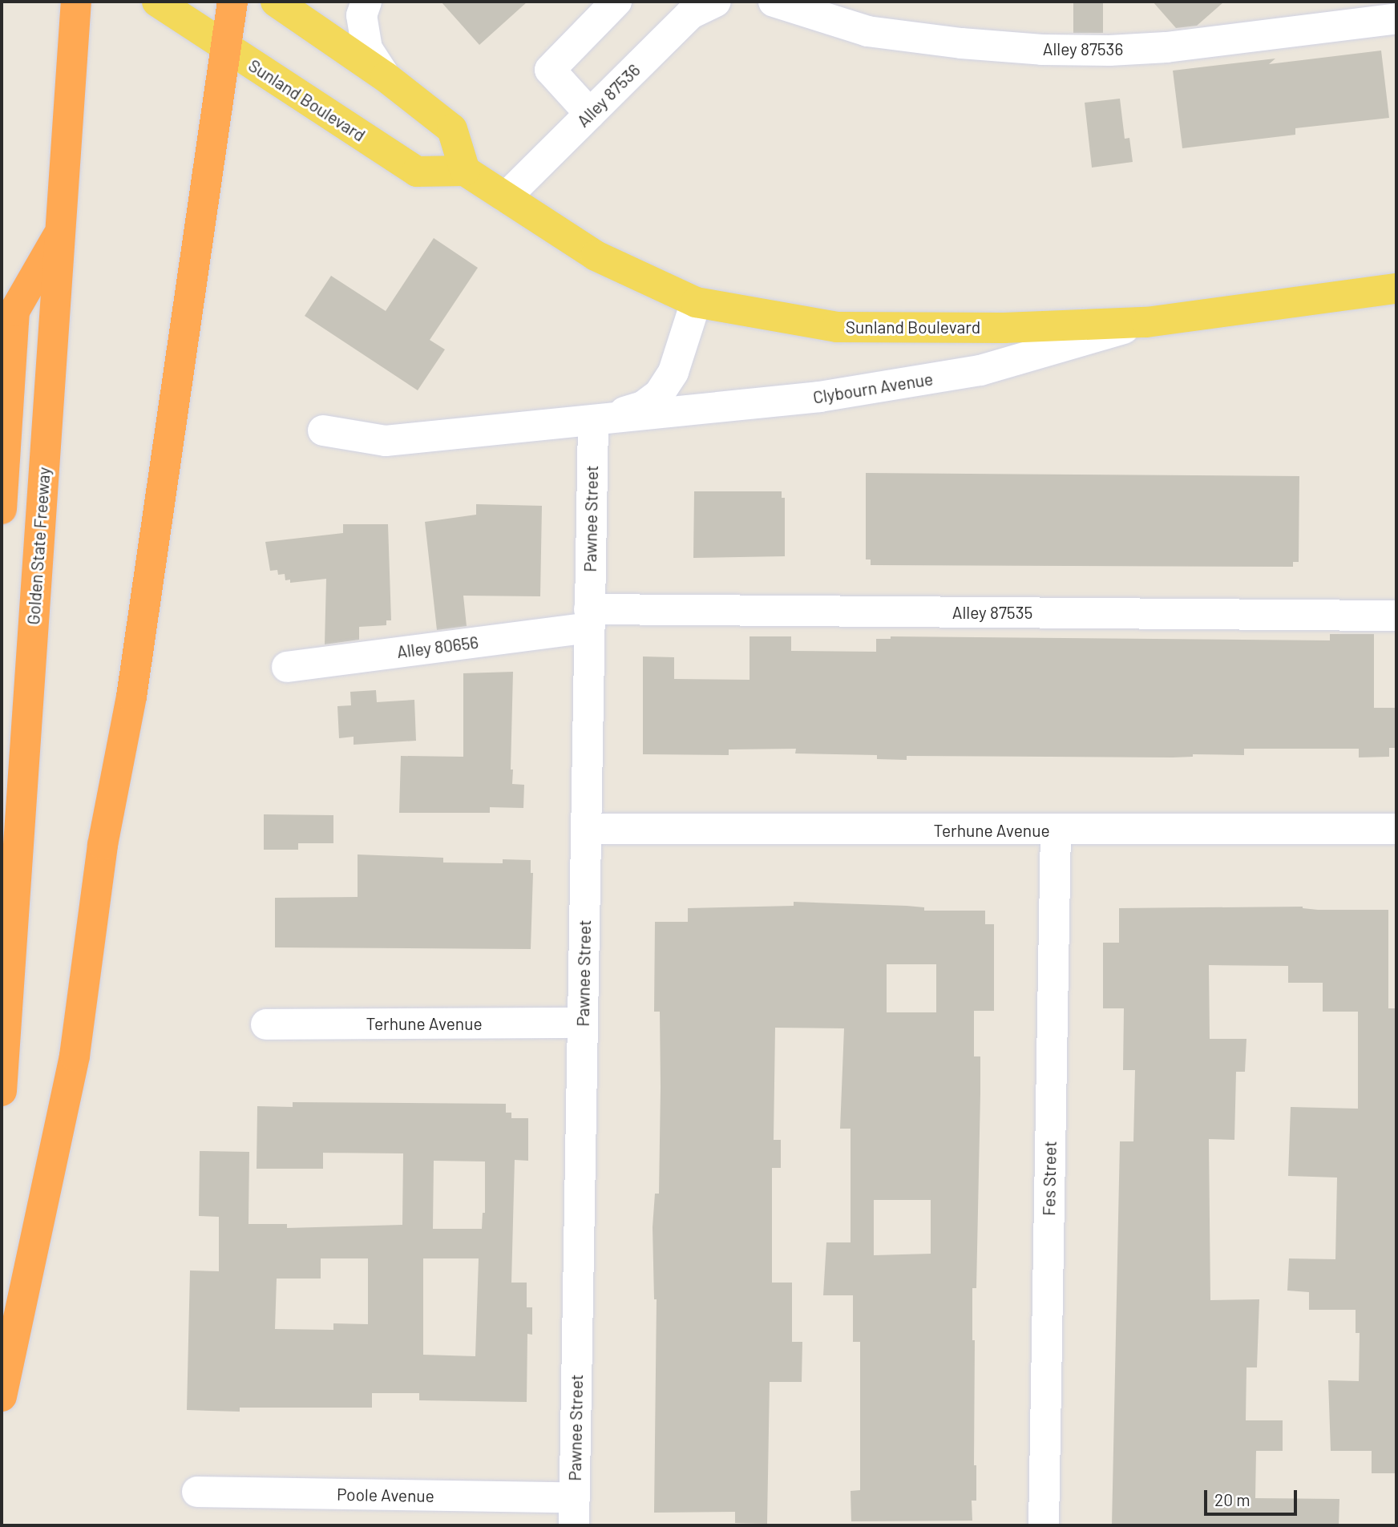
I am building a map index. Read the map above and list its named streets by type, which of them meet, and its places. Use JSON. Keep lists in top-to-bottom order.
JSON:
{
  "streets": {
    "highway": ["Golden State Freeway"],
    "main road": ["Sunland Boulevard"],
    "street": [
      "Alley 87536",
      "Clybourn Avenue",
      "Pawnee Street",
      "Alley 87535",
      "Alley 80656",
      "Terhune Avenue",
      "Fes Street",
      "Poole Avenue"
    ]
  },
  "crossings": [
    ["Alley 87536", "Sunland Boulevard"],
    ["Sunland Boulevard", "Clybourn Avenue"],
    ["Clybourn Avenue", "Pawnee Street"],
    ["Pawnee Street", "Alley 87535"],
    ["Pawnee Street", "Alley 80656"],
    ["Pawnee Street", "Terhune Avenue"],
    ["Pawnee Street", "Poole Avenue"],
    ["Alley 87535", "Alley 80656"],
    ["Terhune Avenue", "Fes Street"]
  ],
  "scale_bar": "20 m"
}
